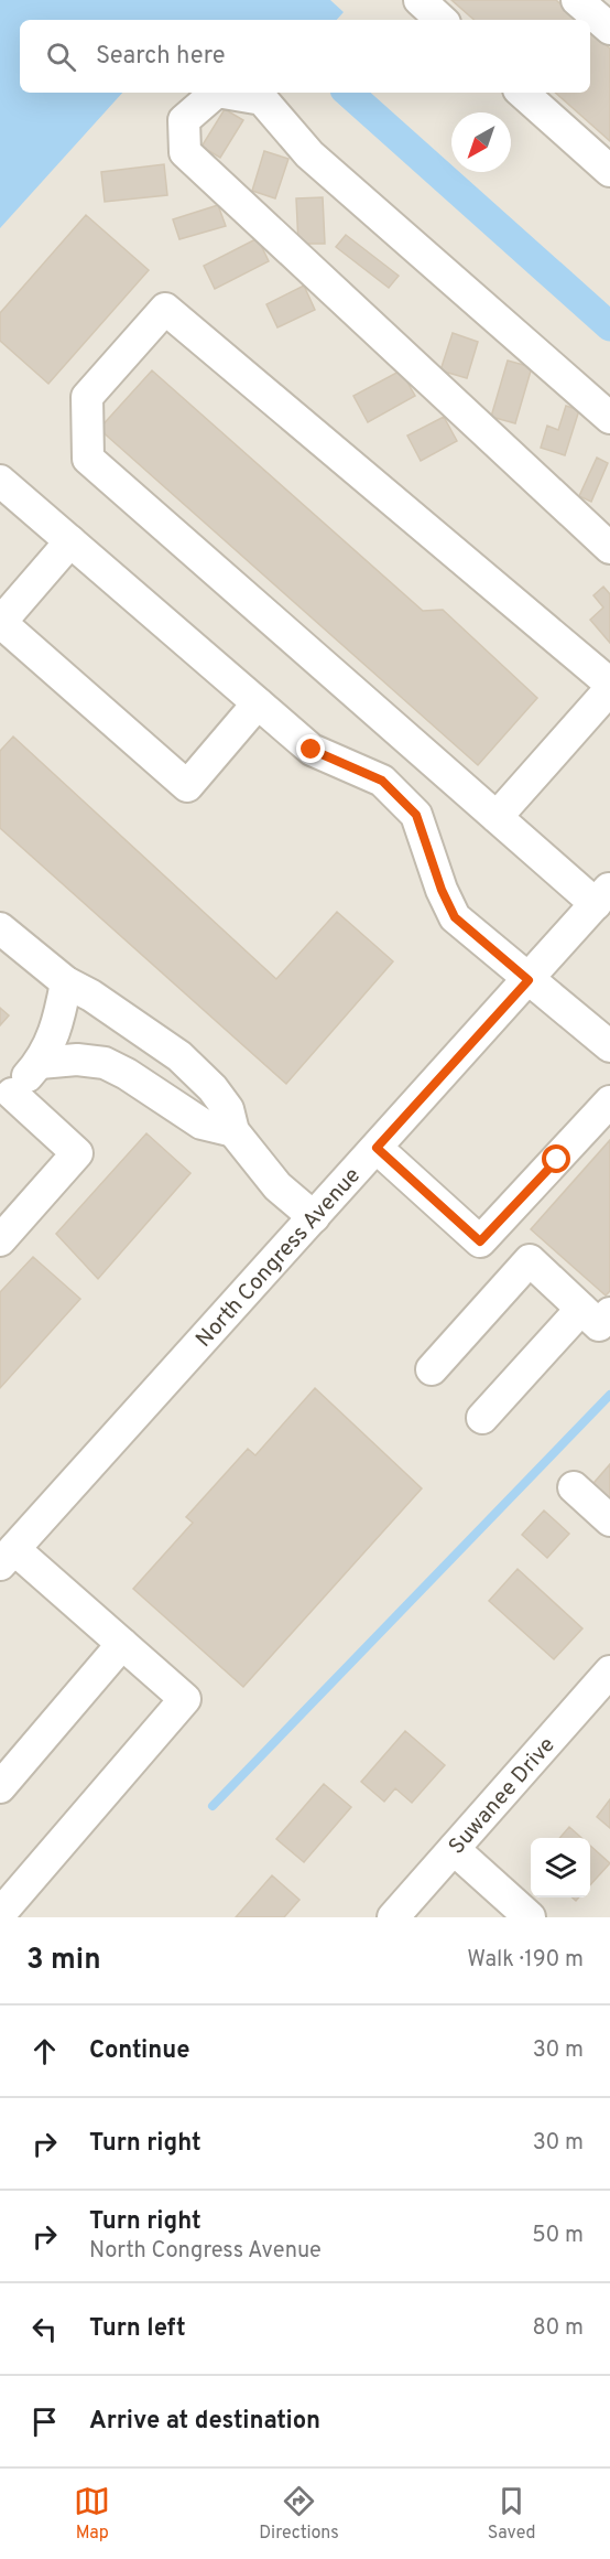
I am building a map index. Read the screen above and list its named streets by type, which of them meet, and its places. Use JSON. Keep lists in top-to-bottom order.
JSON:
{
  "streets": {
    "street": ["North Congress Avenue", "Suwanee Drive"]
  },
  "north": "bottom left",
  "page": {
    "search": "Search here",
    "heading": ["3 min", "Walk · 190 m"],
    "list": [
      ["Continue", "30 m"],
      ["Turn right", "30 m"],
      ["Turn right", "North Congress Avenue", "50 m"],
      ["Turn left", "80 m"],
      "Arrive at destination"
    ],
    "nav": ["Map", "Directions", "Saved"]
  }
}
